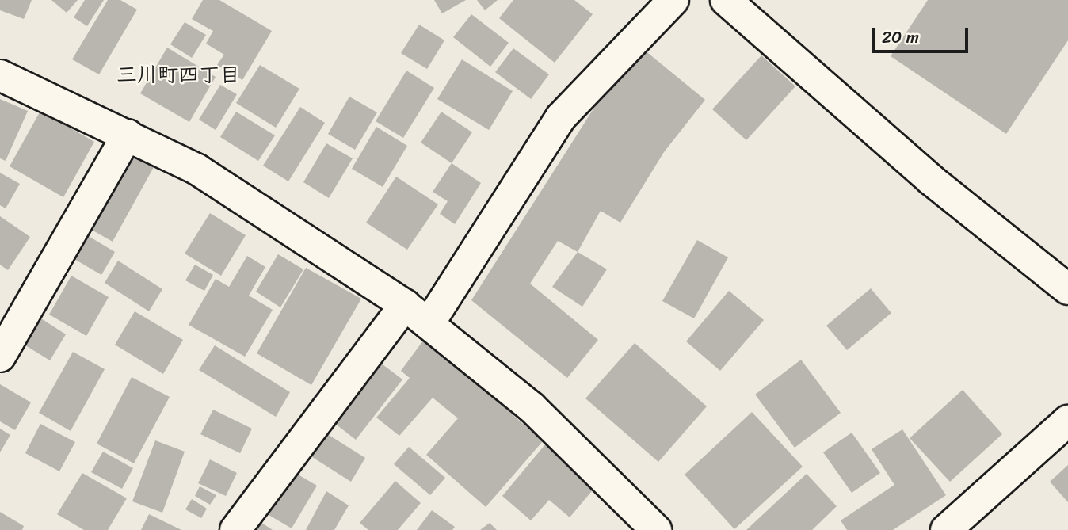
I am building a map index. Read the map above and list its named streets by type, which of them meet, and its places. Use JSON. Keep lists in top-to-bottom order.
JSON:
{
  "districts": ["三川町四丁目"],
  "scale_bar": "20 m"
}
